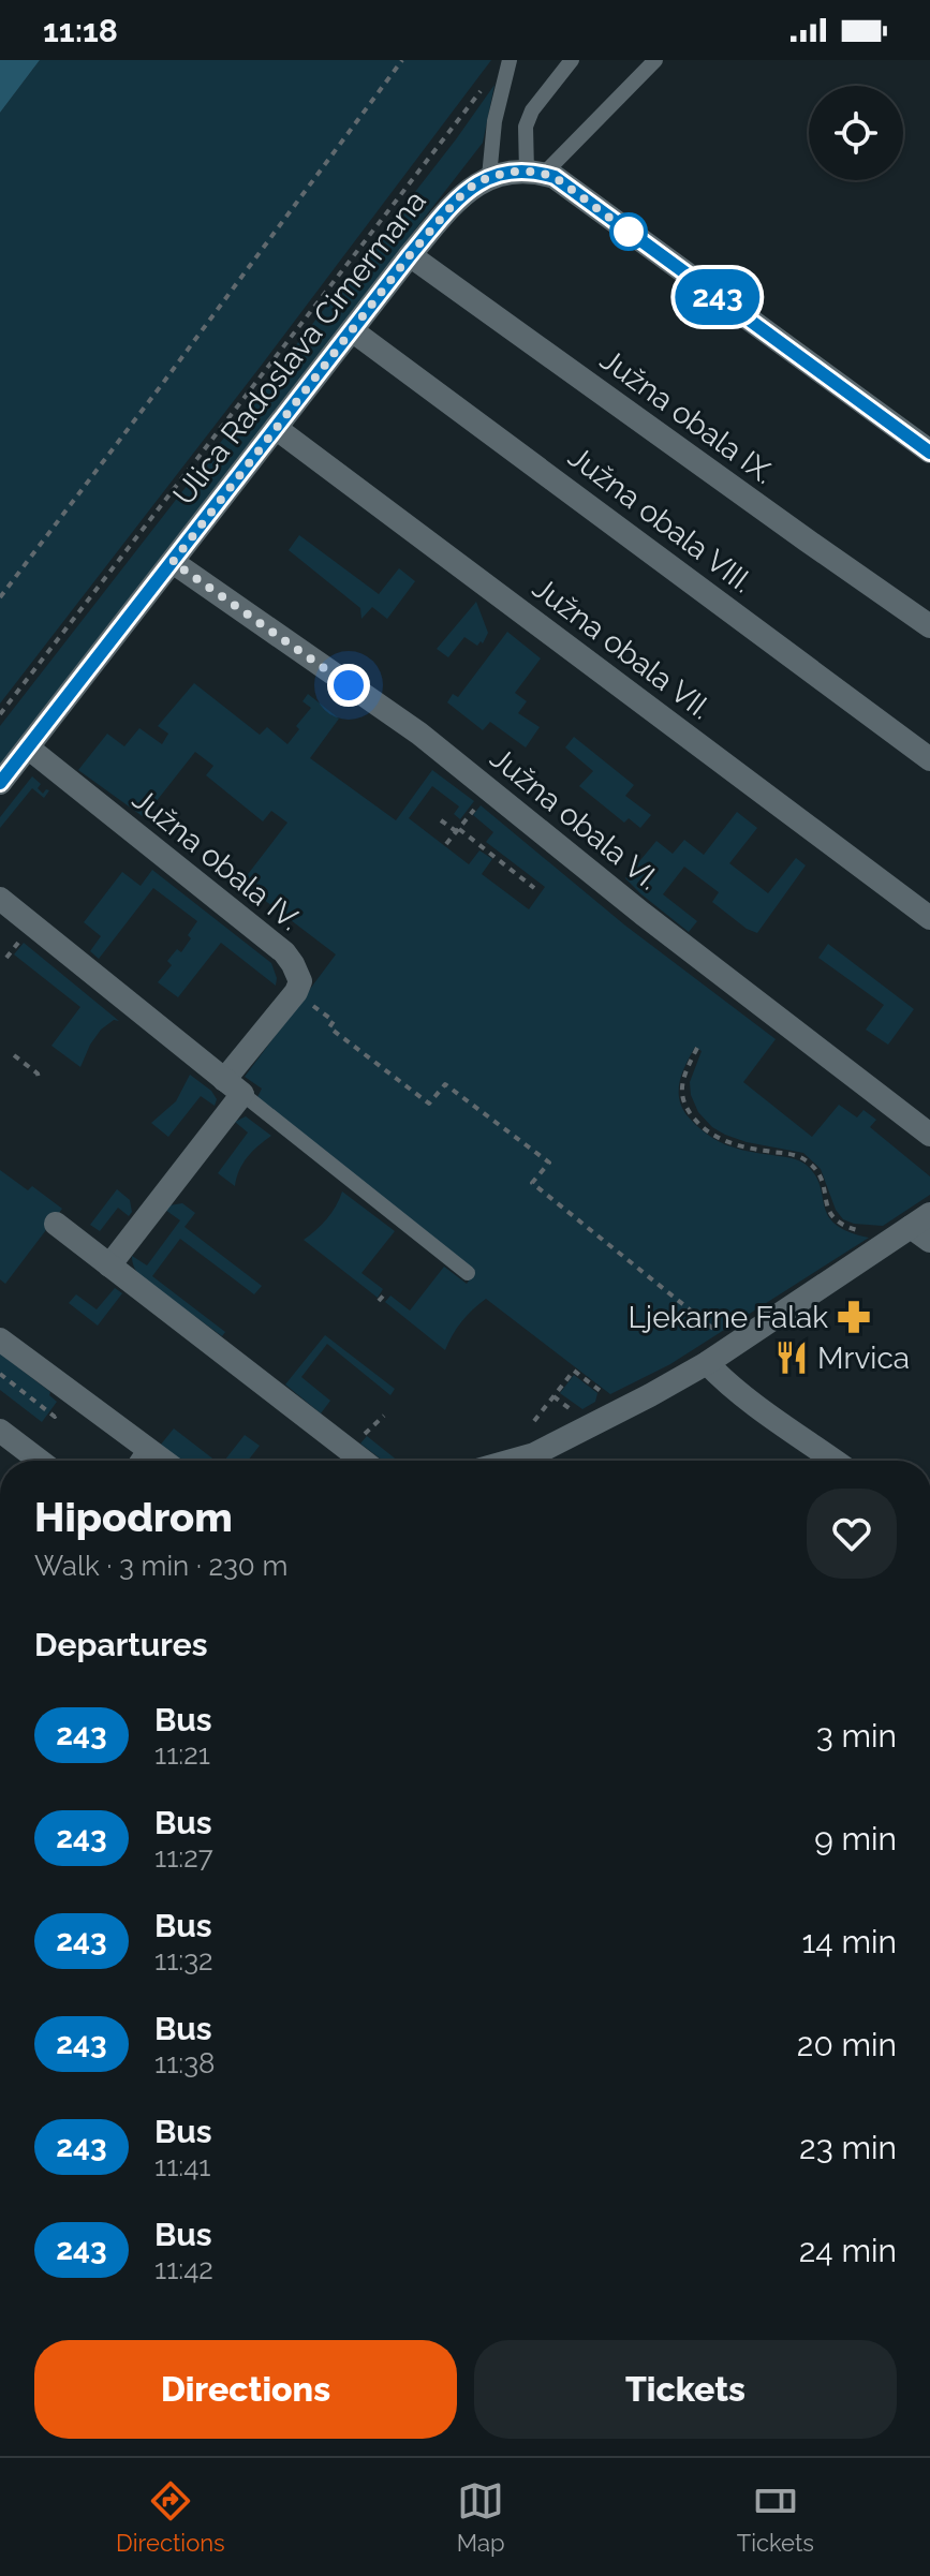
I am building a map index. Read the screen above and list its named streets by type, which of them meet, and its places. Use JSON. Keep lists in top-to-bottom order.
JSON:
{
  "streets": {
    "street": [
      "Ulica Radoslava Cimermana",
      "Južna obala IX.",
      "Južna obala VIII.",
      "Južna obala VII.",
      "Južna obala VI.",
      "Južna obala IV."
    ]
  },
  "crossings": [
    ["Ulica Radoslava Cimermana", "Južna obala IX."],
    ["Ulica Radoslava Cimermana", "Južna obala VIII."],
    ["Ulica Radoslava Cimermana", "Južna obala VII."],
    ["Ulica Radoslava Cimermana", "Južna obala VI."],
    ["Ulica Radoslava Cimermana", "Južna obala IV."]
  ],
  "places": {
    "pharmacy": ["Ljekarne Falak"],
    "restaurant": ["Mrvica"]
  },
  "lines": ["bus line 243"],
  "page": {
    "status": "11:18",
    "on_map": "243",
    "heading": [
      ["Hipodrom", "Walk · 3 min · 230 m"],
      "Departures"
    ],
    "list": [
      {
        "mark": "243",
        "name": "Bus",
        "note": "11:21",
        "value": "3 min"
      },
      {
        "mark": "243",
        "name": "Bus",
        "note": "11:27",
        "value": "9 min"
      },
      {
        "mark": "243",
        "name": "Bus",
        "note": "11:32",
        "value": "14 min"
      },
      {
        "mark": "243",
        "name": "Bus",
        "note": "11:38",
        "value": "20 min"
      },
      {
        "mark": "243",
        "name": "Bus",
        "note": "11:41",
        "value": "23 min"
      },
      {
        "mark": "243",
        "name": "Bus",
        "note": "11:42",
        "value": "24 min"
      }
    ],
    "buttons": ["Directions", "Tickets"],
    "tabs": ["Directions", "Map", "Tickets"]
  }
}
